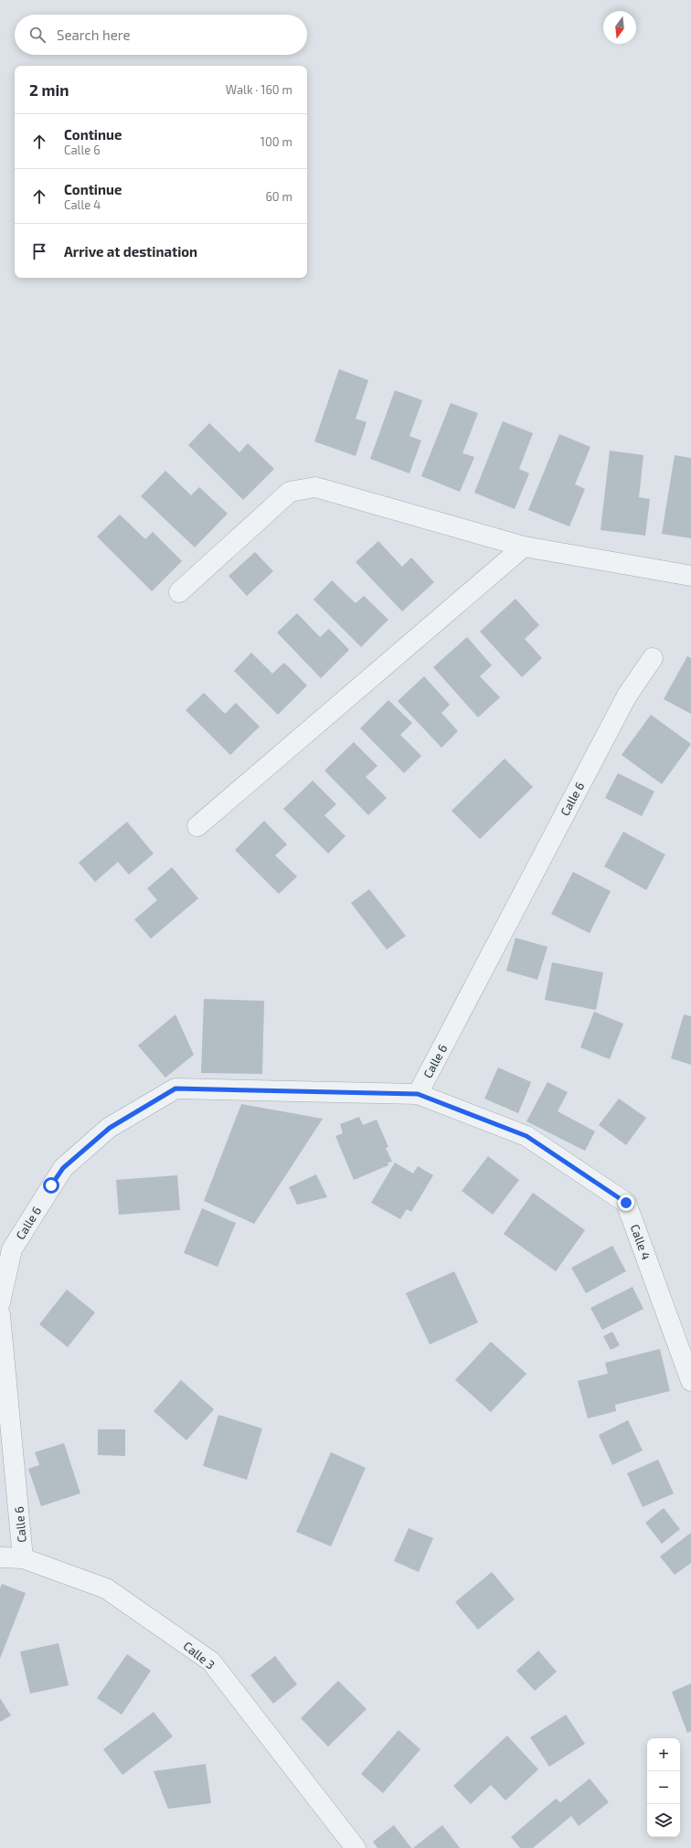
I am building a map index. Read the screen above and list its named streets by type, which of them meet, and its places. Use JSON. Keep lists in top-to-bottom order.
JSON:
{
  "streets": {
    "street": ["Calle 6", "Calle 4", "Calle 3"]
  },
  "crossings": [
    ["Calle 6", "Calle 4"],
    ["Calle 6", "Calle 3"]
  ],
  "north": "bottom",
  "page": {
    "search": "Search here",
    "heading": ["2 min", "Walk · 160 m"],
    "list": [
      ["Continue", "Calle 6", "100 m"],
      ["Continue", "Calle 4", "60 m"],
      "Arrive at destination"
    ],
    "map_buttons": ["+", "−"]
  }
}
